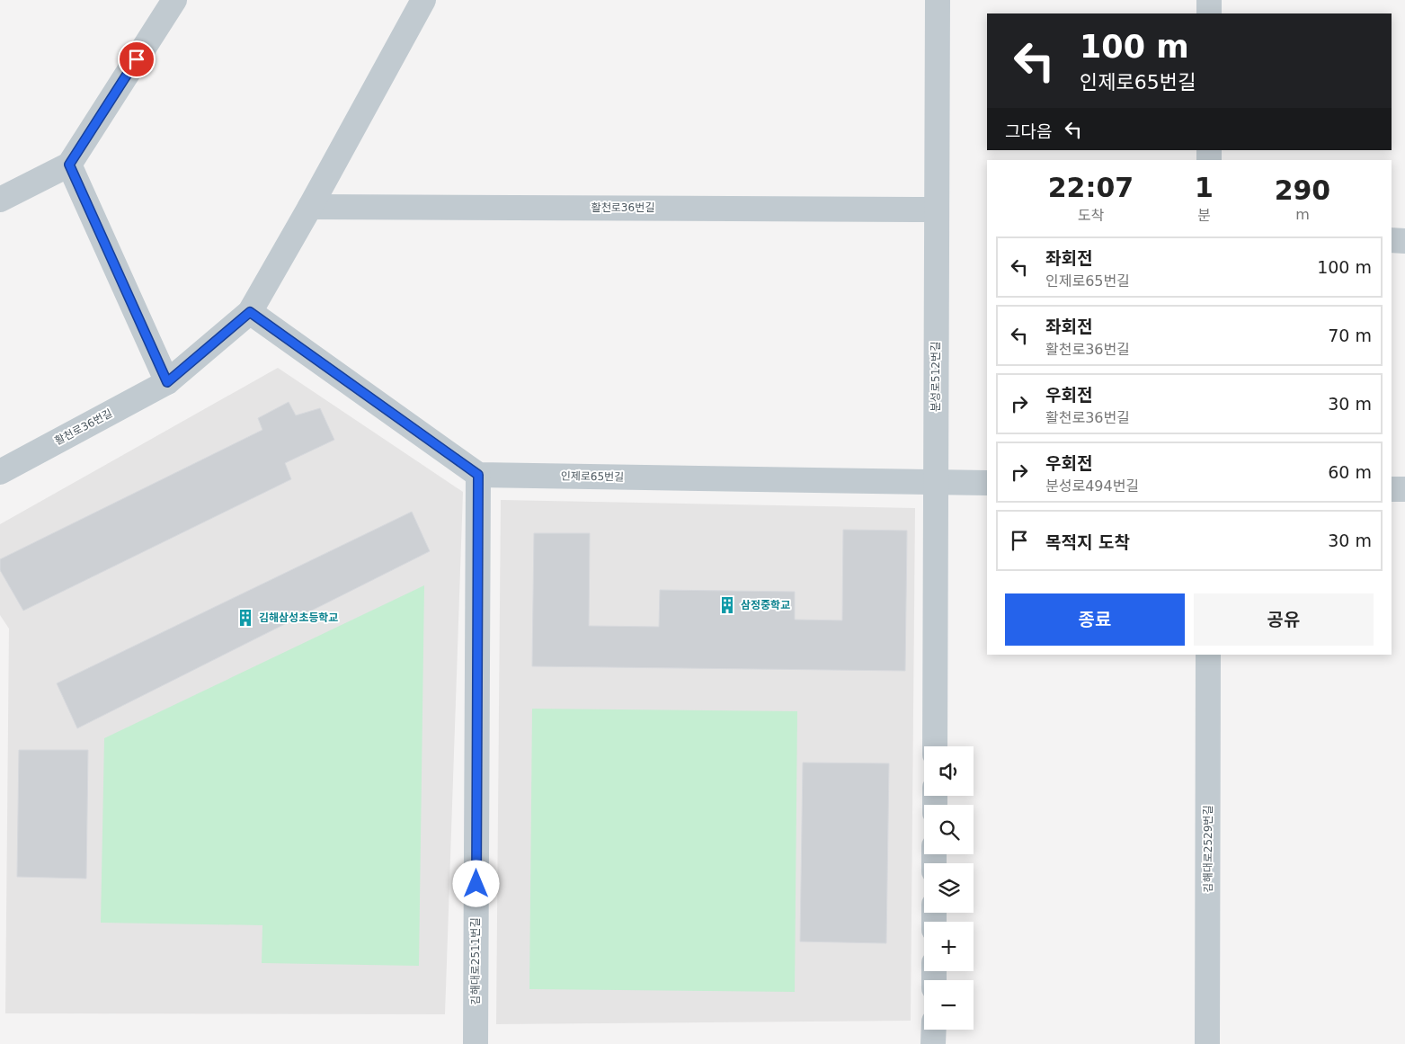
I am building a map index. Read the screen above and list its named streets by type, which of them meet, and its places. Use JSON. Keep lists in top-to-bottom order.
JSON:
{
  "streets": {
    "street": [
      "활천로36번길",
      "분성로512번길",
      "인제로65번길",
      "김해대로2529번길",
      "김해대로2511번길"
    ]
  },
  "crossings": [
    ["활천로36번길", "분성로512번길"],
    ["분성로512번길", "인제로65번길"],
    ["인제로65번길", "김해대로2511번길"]
  ],
  "places": {
    "building": ["삼정중학교", "김해삼성초등학교"]
  },
  "page": {
    "turn": ["100 m", "인제로65번길"],
    "then": "그다음",
    "eta": [
      "22:07",
      "도착",
      "1",
      "분",
      "290",
      "m"
    ],
    "list": [
      {
        "name": "좌회전",
        "note": "인제로65번길",
        "value": "100 m"
      },
      {
        "name": "좌회전",
        "note": "활천로36번길",
        "value": "70 m"
      },
      {
        "name": "우회전",
        "note": "활천로36번길",
        "value": "30 m"
      },
      {
        "name": "우회전",
        "note": "분성로494번길",
        "value": "60 m"
      },
      {
        "name": "목적지 도착",
        "value": "30 m"
      }
    ],
    "buttons": ["종료", "공유"],
    "map_buttons": ["+", "−"]
  }
}
